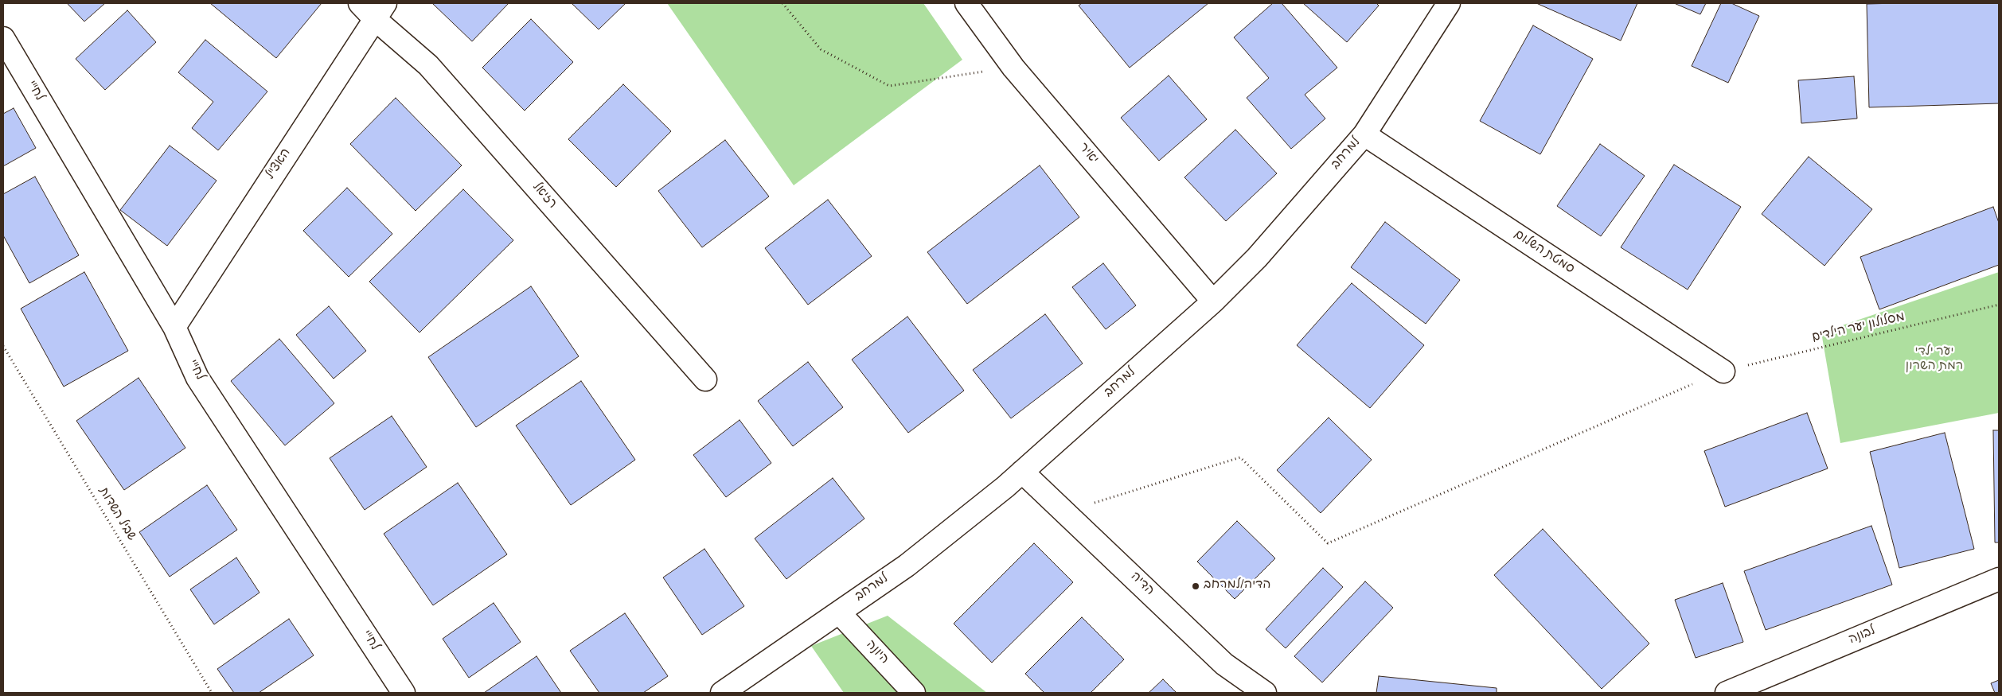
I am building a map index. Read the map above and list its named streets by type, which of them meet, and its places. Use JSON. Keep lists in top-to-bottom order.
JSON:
{
  "streets": {
    "street": [
      "לח\"י",
      "יאיר",
      "למרחב",
      "האצ\"ל",
      "רזיאל",
      "סמטת השלום",
      "הדיה",
      "לבונה",
      "היונה"
    ],
    "path": ["מסלולון יער הילדים", "שביל השדות"]
  },
  "crossings": [
    ["לח\"י", "האצ\"ל"],
    ["יאיר", "למרחב"],
    ["למרחב", "סמטת השלום"],
    ["למרחב", "הדיה"],
    ["למרחב", "היונה"],
    ["האצ\"ל", "רזיאל"],
    ["סמטת השלום", "מסלולון יער הילדים"],
    ["מסלולון יער הילדים", "הדיה"]
  ],
  "parks": ["יער ילדי רמת השרון"],
  "places": ["הדיה/למרחב"]
}
